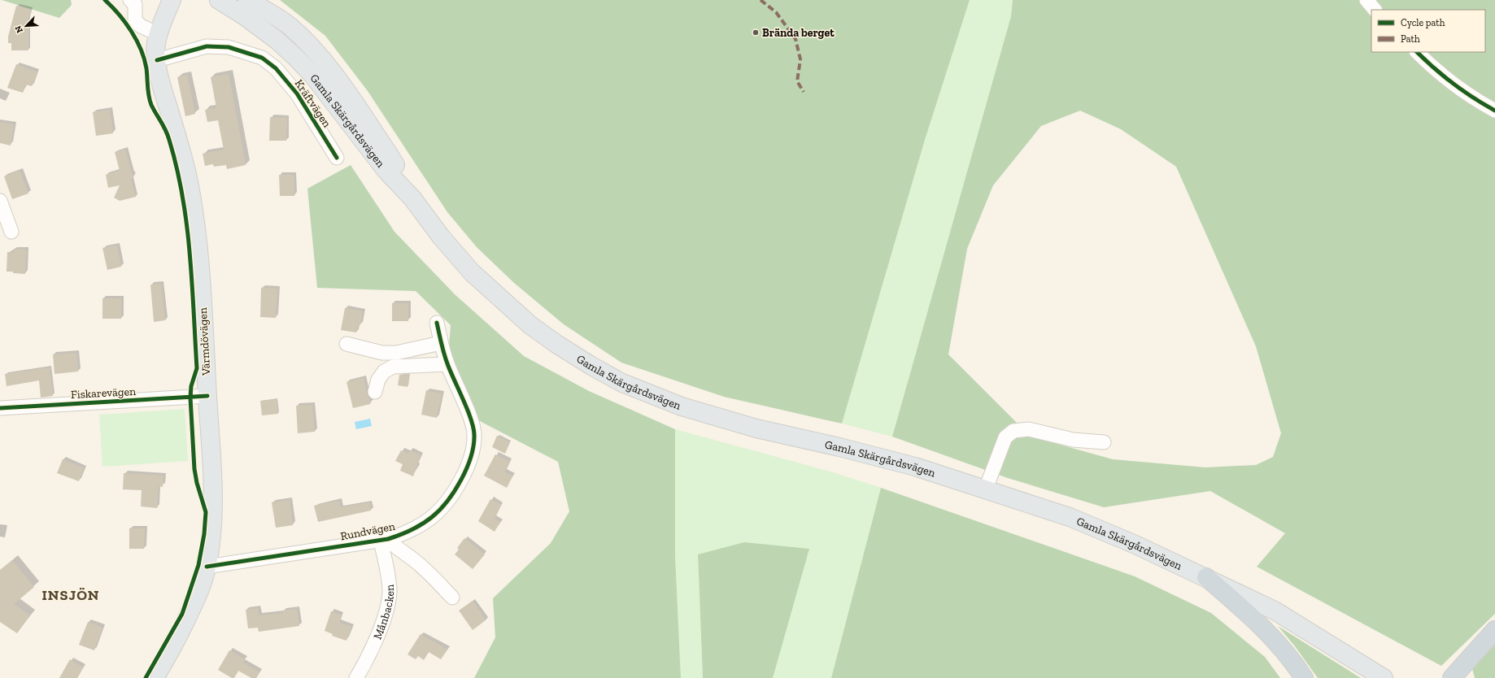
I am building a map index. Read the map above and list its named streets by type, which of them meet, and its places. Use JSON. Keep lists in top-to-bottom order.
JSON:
{
  "streets": {
    "main road": ["Gamla Skärgårdsvägen", "Värmdövägen"],
    "street": [
      "Kräftvägen",
      "Fiskarevägen",
      "Rundvägen",
      "Månbacken"
    ]
  },
  "crossings": [
    ["Kräftvägen", "Värmdövägen"],
    ["Värmdövägen", "Fiskarevägen"],
    ["Värmdövägen", "Rundvägen"],
    ["Rundvägen", "Månbacken"]
  ],
  "districts": ["INSJÖN"],
  "places": ["Brända berget"],
  "legend": ["Cycle path", "Path"],
  "north": "bottom left"
}
